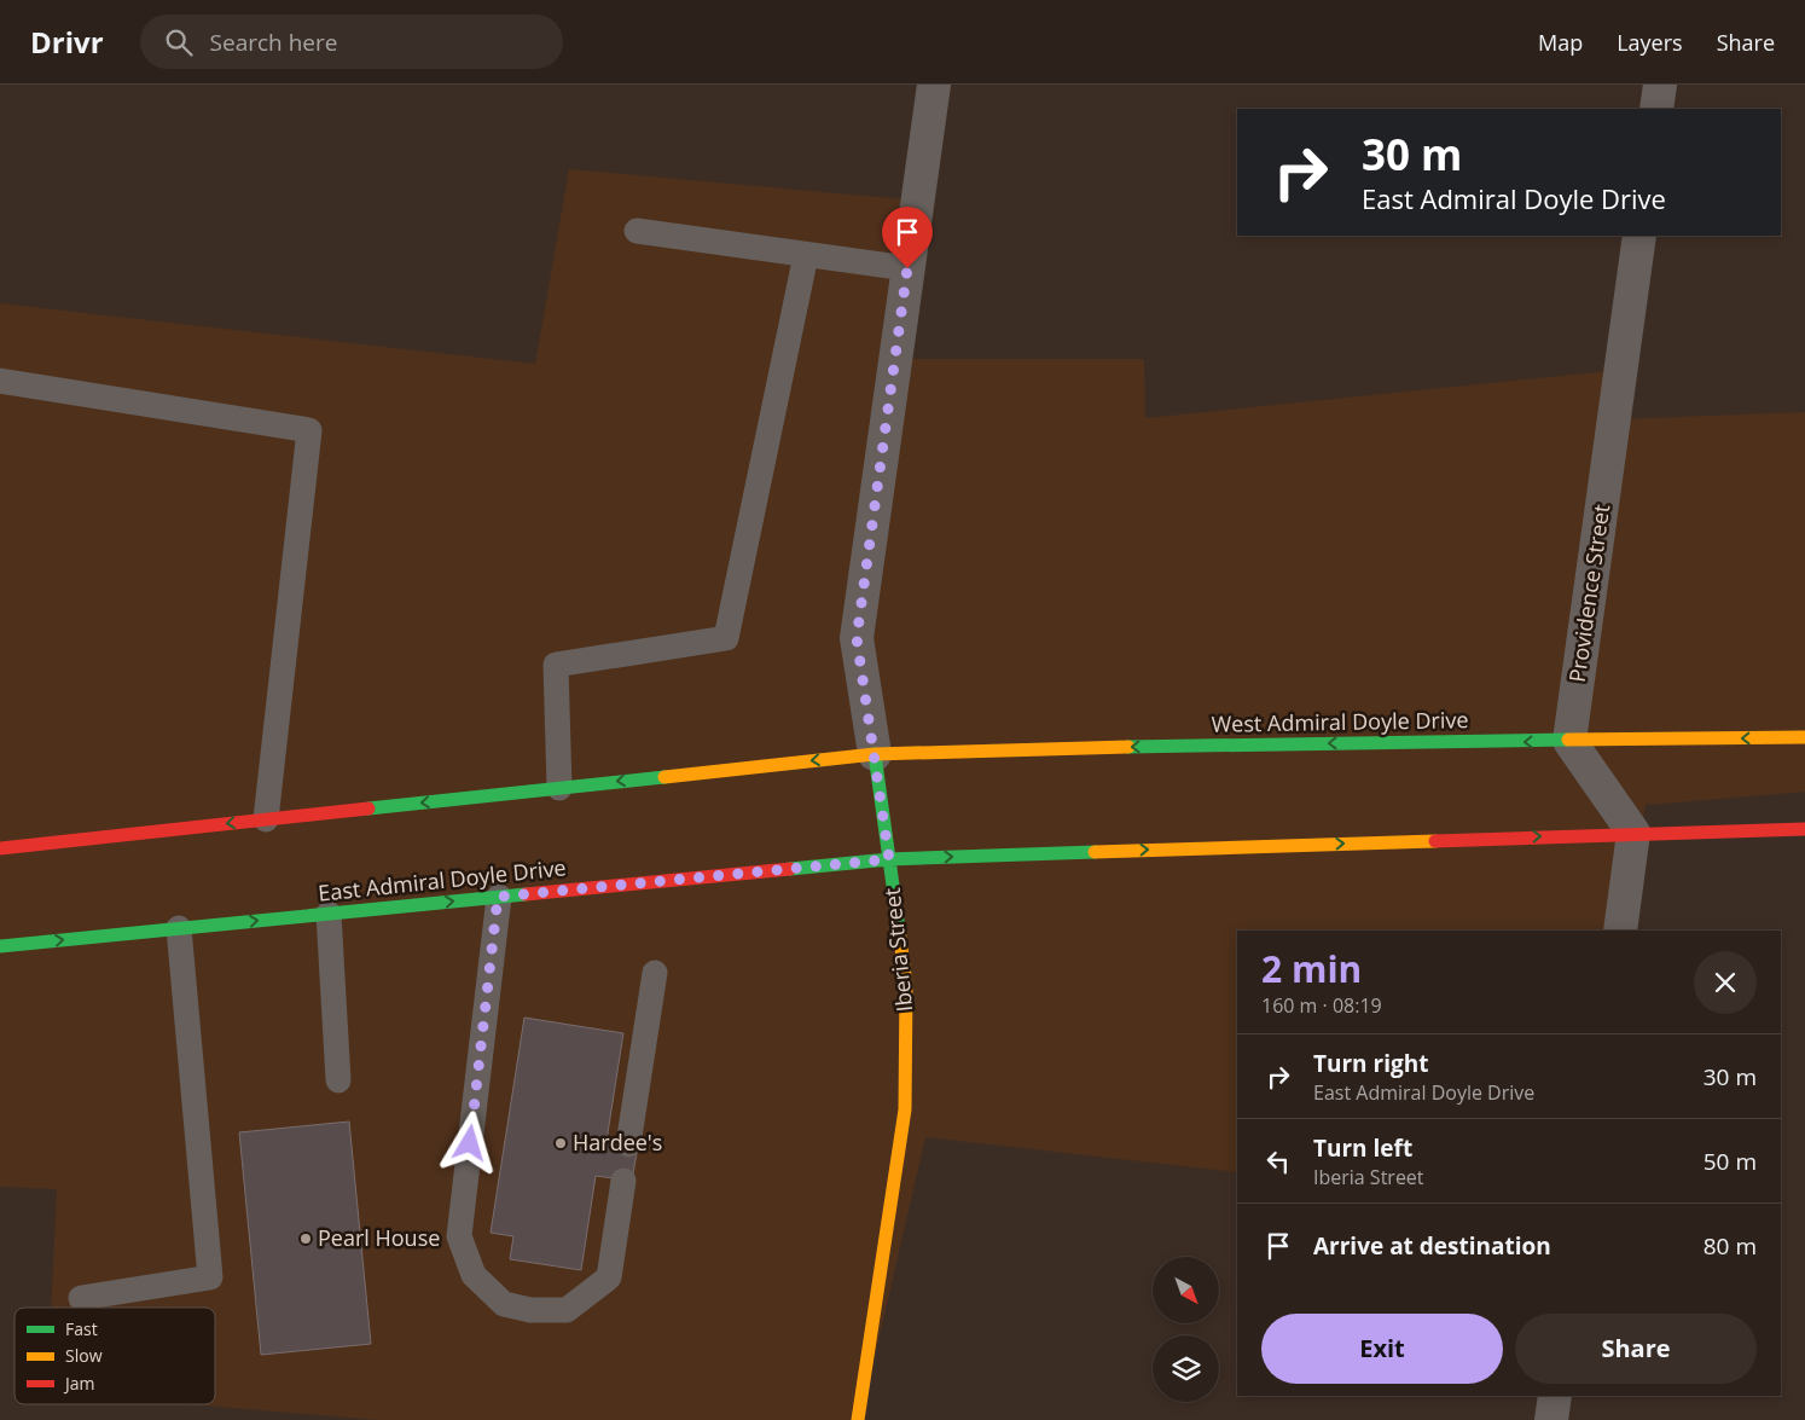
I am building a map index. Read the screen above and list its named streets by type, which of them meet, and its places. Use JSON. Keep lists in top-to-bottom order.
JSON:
{
  "streets": {
    "main road": ["West Admiral Doyle Drive", "East Admiral Doyle Drive", "Iberia Street"],
    "street": ["Providence Street"]
  },
  "crossings": [
    ["Providence Street", "West Admiral Doyle Drive"],
    ["West Admiral Doyle Drive", "Iberia Street"],
    ["East Admiral Doyle Drive", "Iberia Street"]
  ],
  "places": ["Hardee's", "Pearl House"],
  "legend": ["Fast", "Slow", "Jam"],
  "north": "bottom right",
  "page": {
    "header": "Drivr",
    "search": "Search here",
    "nav": ["Map", "Layers", "Share"],
    "turn": ["30 m", "East Admiral Doyle Drive"],
    "heading": ["2 min", "160 m · 08:19"],
    "list": [
      {
        "name": "Turn right",
        "note": "East Admiral Doyle Drive",
        "value": "30 m"
      },
      {
        "name": "Turn left",
        "note": "Iberia Street",
        "value": "50 m"
      },
      {
        "name": "Arrive at destination",
        "value": "80 m"
      }
    ],
    "buttons": ["Exit", "Share"]
  }
}
